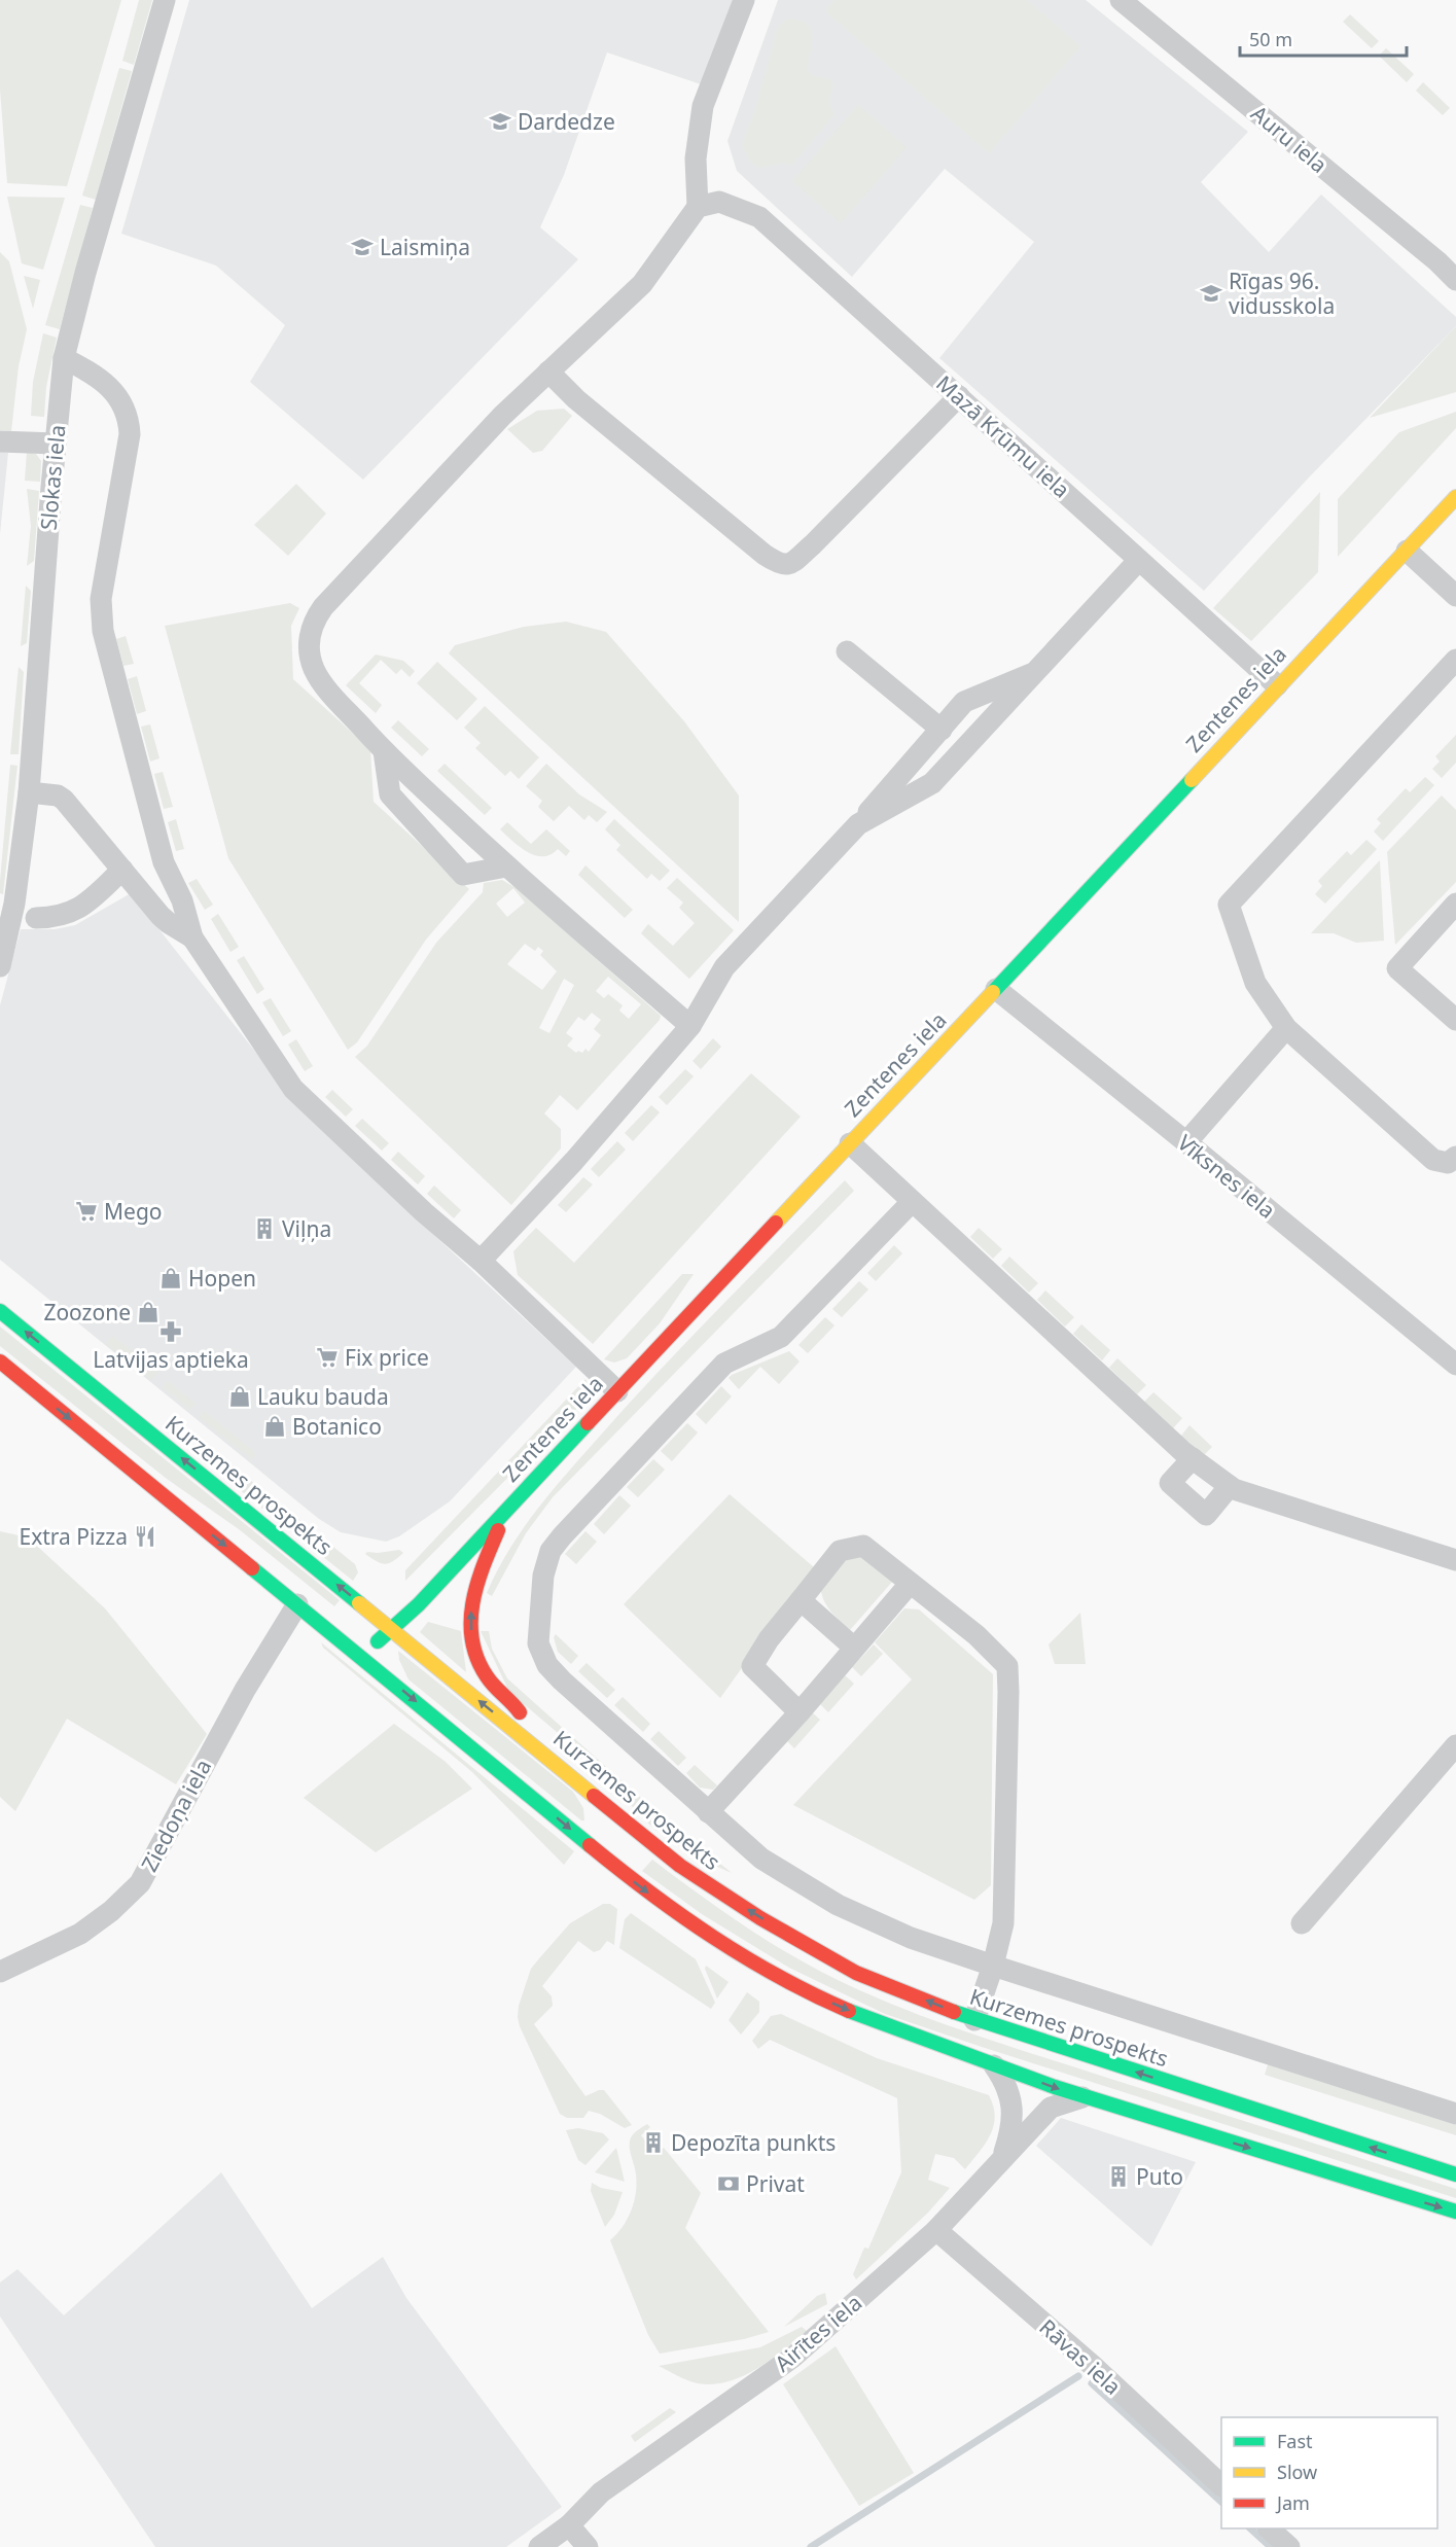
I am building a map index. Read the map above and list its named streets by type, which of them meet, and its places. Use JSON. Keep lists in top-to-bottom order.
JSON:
{
  "streets": {
    "main road": ["Zentenes iela", "Kurzemes prospekts"],
    "street": [
      "Auru iela",
      "Mazā Krūmu iela",
      "Slokas iela",
      "Vīksnes iela",
      "Ziedoņa iela",
      "Airītes iela",
      "Rāvas iela"
    ]
  },
  "crossings": [
    ["Mazā Krūmu iela", "Zentenes iela"],
    ["Zentenes iela", "Vīksnes iela"],
    ["Zentenes iela", "Kurzemes prospekts"],
    ["Airītes iela", "Rāvas iela"]
  ],
  "places": {
    "school or university": ["Dardedze", "Laismiņa", "Rīgas 96. vidusskola"],
    "supermarket": ["Mego", "Fix price"],
    "building": ["Viļņa", "Depozīta punkts", "Puto"],
    "shop": [
      "Hopen",
      "Zoozone",
      "Lauku bauda",
      "Botanico"
    ],
    "pharmacy": ["Latvijas aptieka"],
    "restaurant": ["Extra Pizza"],
    "bank": ["Privat"]
  },
  "legend": ["Fast", "Slow", "Jam"],
  "scale_bar": "50 m"
}
